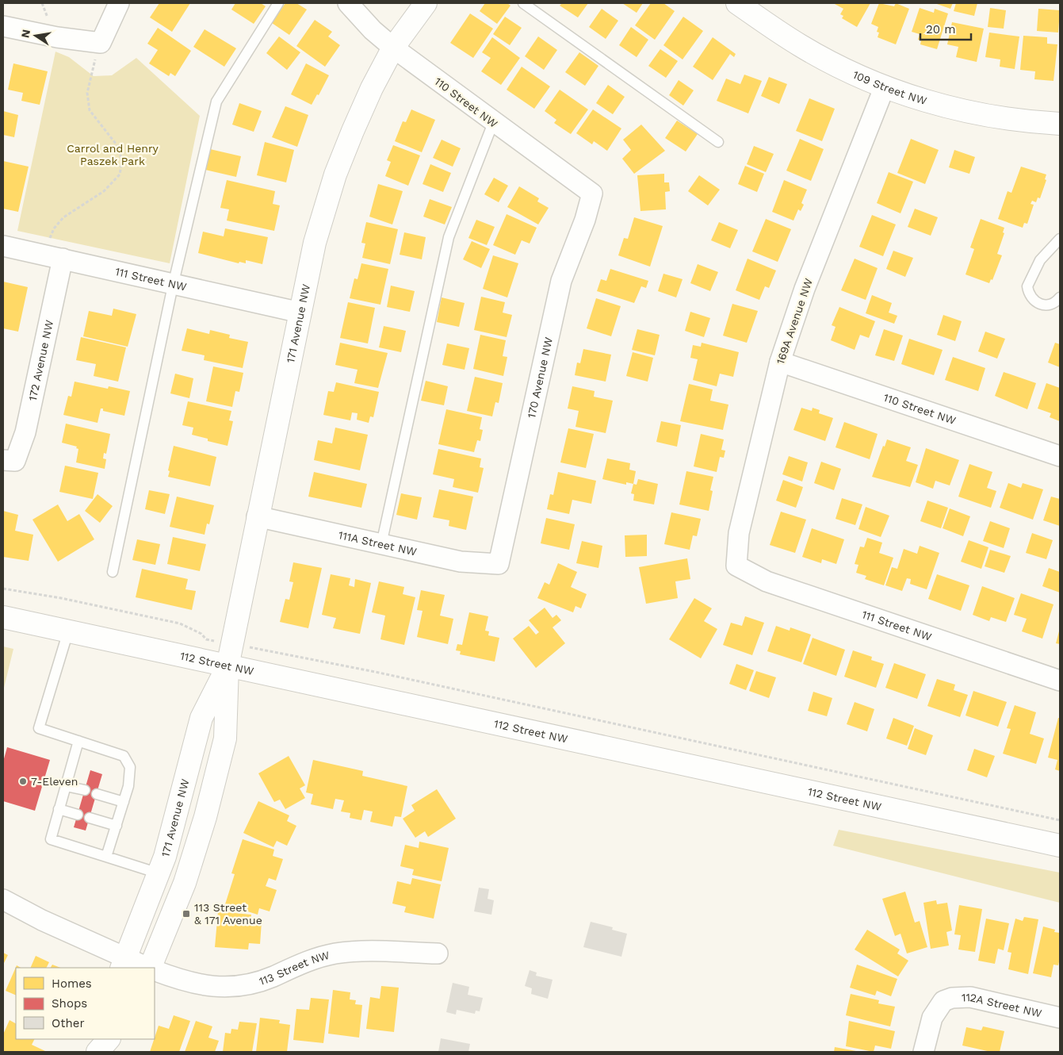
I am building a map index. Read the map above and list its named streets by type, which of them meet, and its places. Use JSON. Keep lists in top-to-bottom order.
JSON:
{
  "streets": {
    "street": [
      "109 Street NW",
      "110 Street NW",
      "111 Street NW",
      "169A Avenue NW",
      "171 Avenue NW",
      "172 Avenue NW",
      "170 Avenue NW",
      "111A Street NW",
      "112 Street NW",
      "113 Street NW",
      "112A Street NW"
    ]
  },
  "crossings": [
    ["109 Street NW", "169A Avenue NW"],
    ["110 Street NW", "169A Avenue NW"],
    ["110 Street NW", "171 Avenue NW"],
    ["110 Street NW", "170 Avenue NW"],
    ["111 Street NW", "169A Avenue NW"],
    ["111 Street NW", "171 Avenue NW"],
    ["111 Street NW", "172 Avenue NW"],
    ["171 Avenue NW", "111A Street NW"],
    ["171 Avenue NW", "112 Street NW"],
    ["170 Avenue NW", "111A Street NW"]
  ],
  "parks": ["Carrol and Henry Paszek Park"],
  "places": {
    "other": ["7-Eleven"],
    "transit": ["113 Street & 171 Avenue"]
  },
  "legend": ["Homes", "Shops", "Other"],
  "scale_bar": "20 m",
  "north": "left"
}
